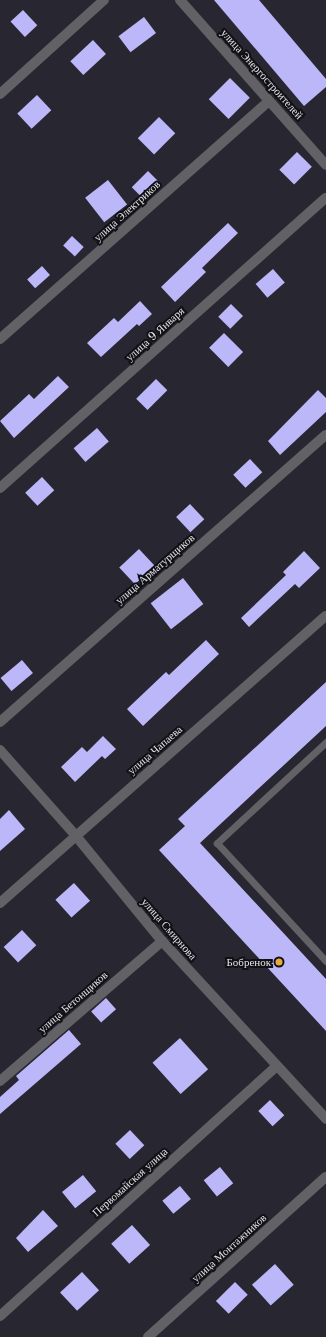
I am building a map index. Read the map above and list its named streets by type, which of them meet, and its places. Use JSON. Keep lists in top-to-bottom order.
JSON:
{
  "streets": {
    "street": [
      "улица Энергостроителей",
      "улица Электриков",
      "улица 9 Января",
      "улица Арматурщиков",
      "улица Чапаева",
      "улица Смирнова",
      "улица Бетонщиков",
      "Первомайская улица",
      "улица Монтажников"
    ]
  },
  "crossings": [
    ["улица Энергостроителей", "улица Электриков"],
    ["улица Чапаева", "улица Смирнова"],
    ["улица Смирнова", "улица Бетонщиков"],
    ["улица Смирнова", "Первомайская улица"]
  ],
  "places": ["Бобренок"]
}
